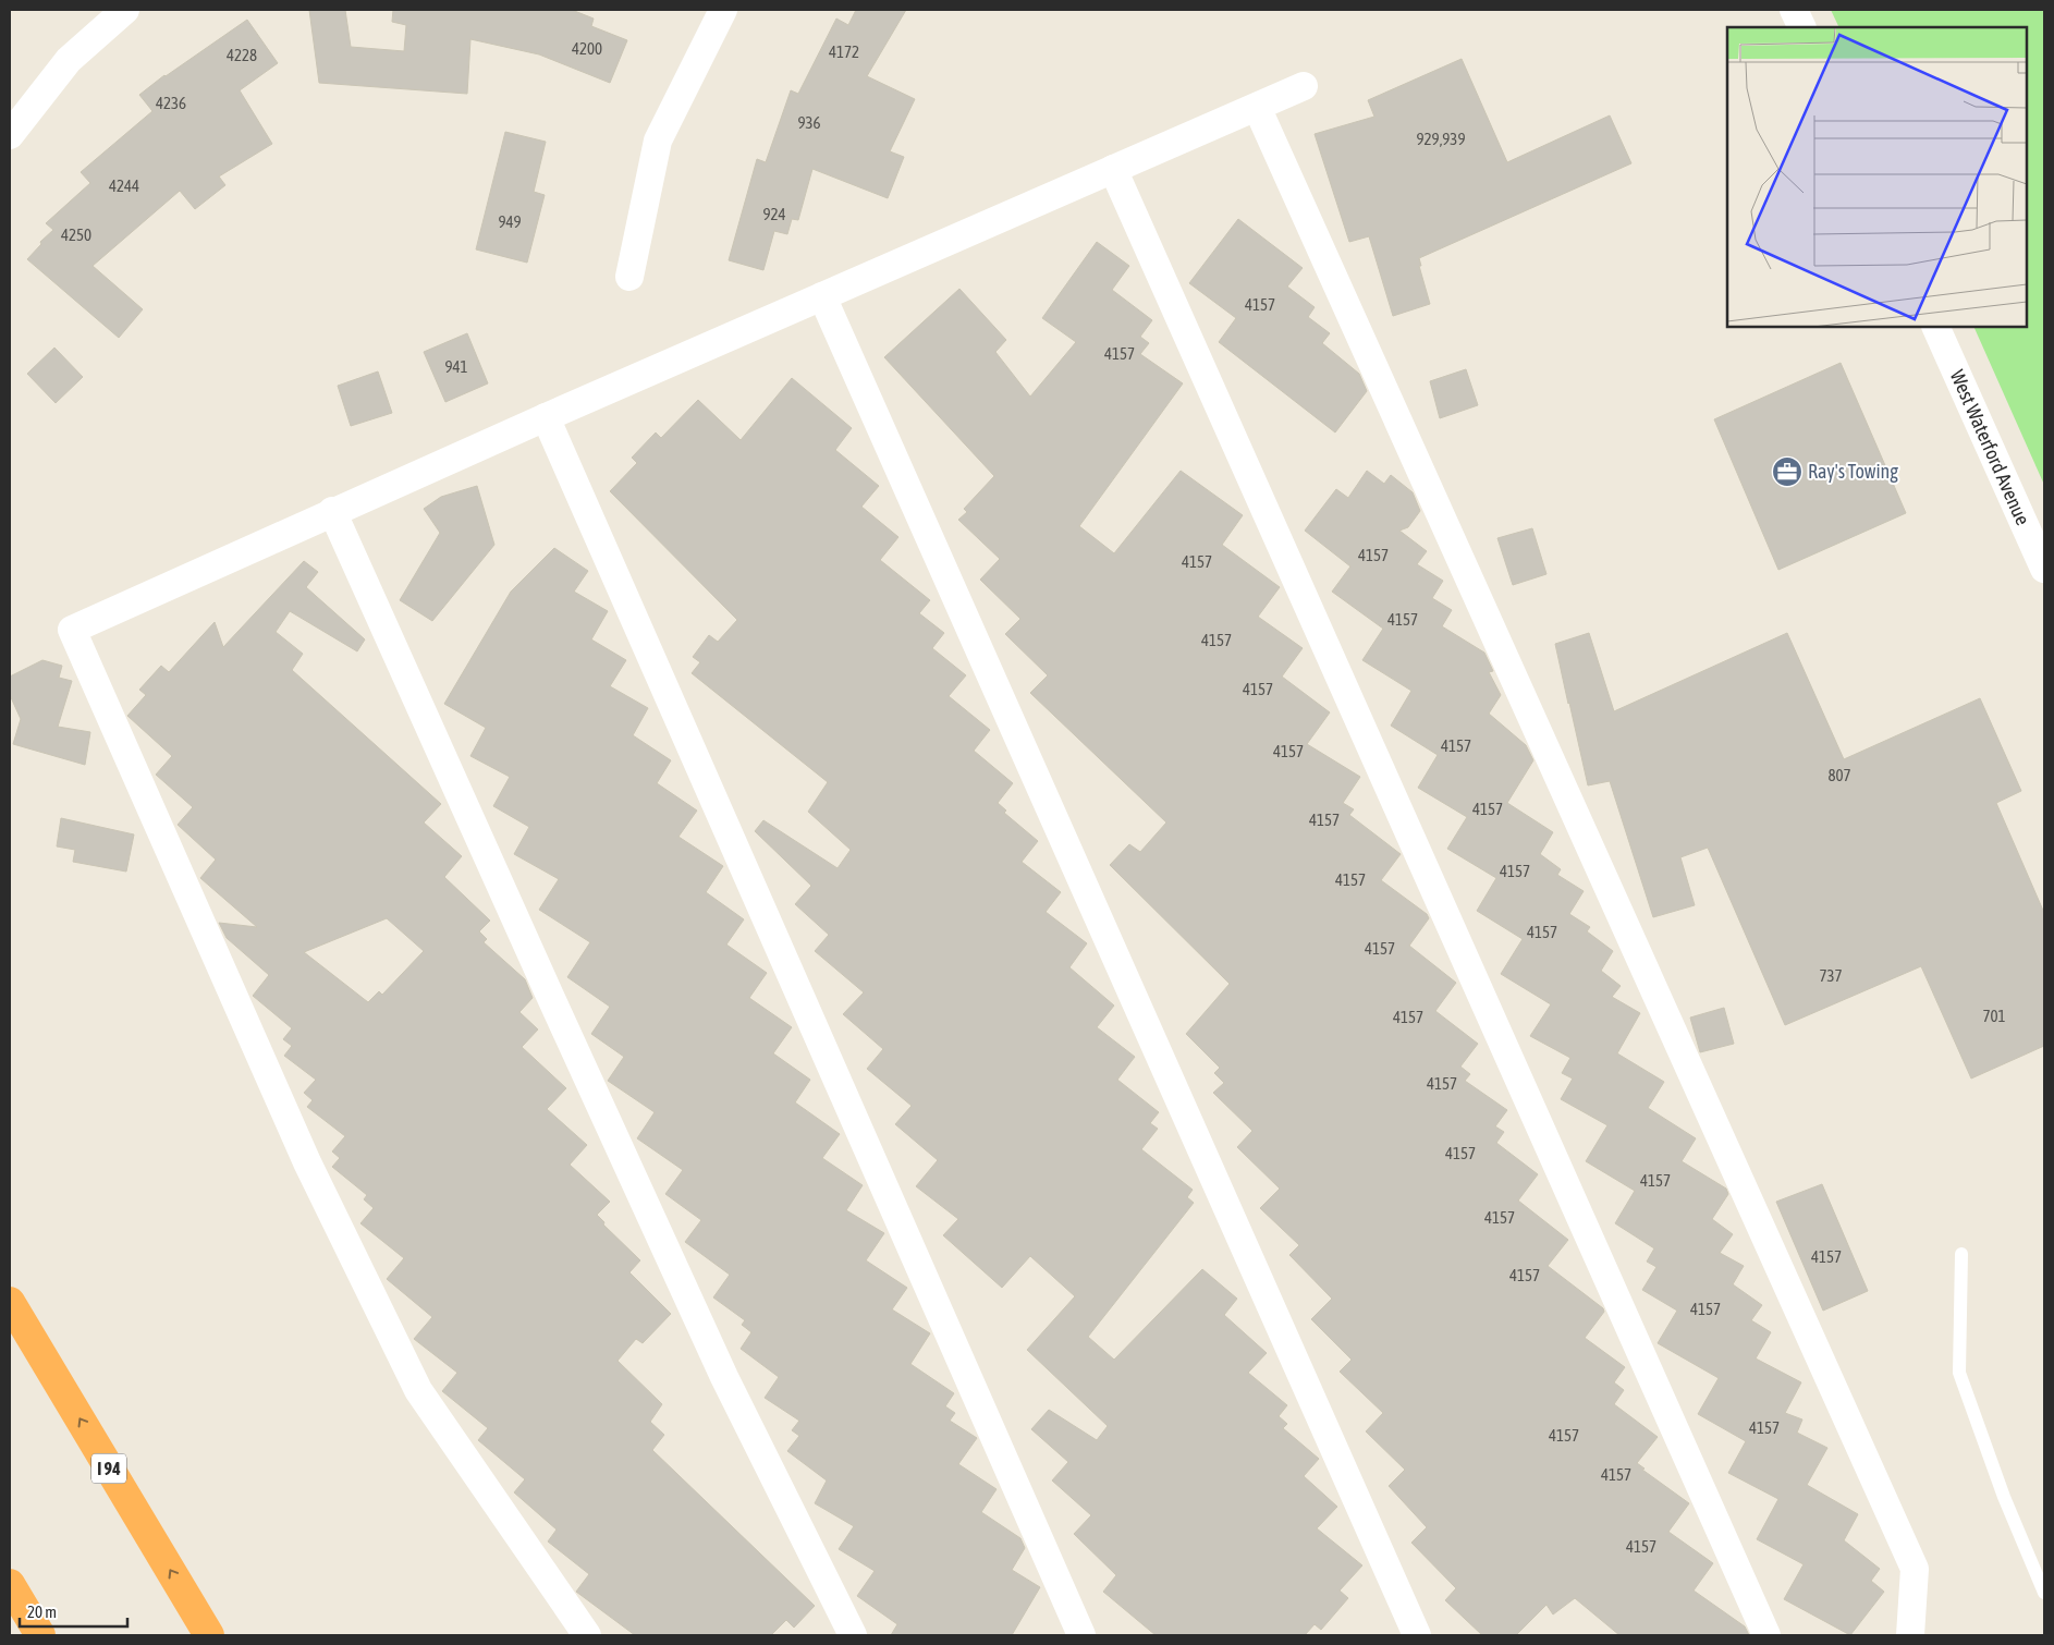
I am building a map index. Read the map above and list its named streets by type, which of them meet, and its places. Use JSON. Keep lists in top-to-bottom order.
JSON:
{
  "streets": {
    "highway": ["I 94"],
    "street": ["West Waterford Avenue"]
  },
  "places": {
    "office": ["Ray's Towing"]
  },
  "house_numbers": [
    "4200",
    "4172",
    "4228",
    "4236",
    "936",
    "929,939",
    "4244",
    "924",
    "949",
    "4250",
    "4157",
    "4157",
    "941",
    "4157",
    "4157",
    "4157",
    "4157",
    "4157",
    "4157",
    "4157",
    "807",
    "4157",
    "4157",
    "4157",
    "4157",
    "4157",
    "4157",
    "737",
    "701",
    "4157",
    "4157",
    "4157",
    "4157",
    "4157",
    "4157",
    "4157",
    "4157",
    "4157",
    "4157",
    "4157",
    "4157"
  ],
  "scale_bar": "20 m"
}
